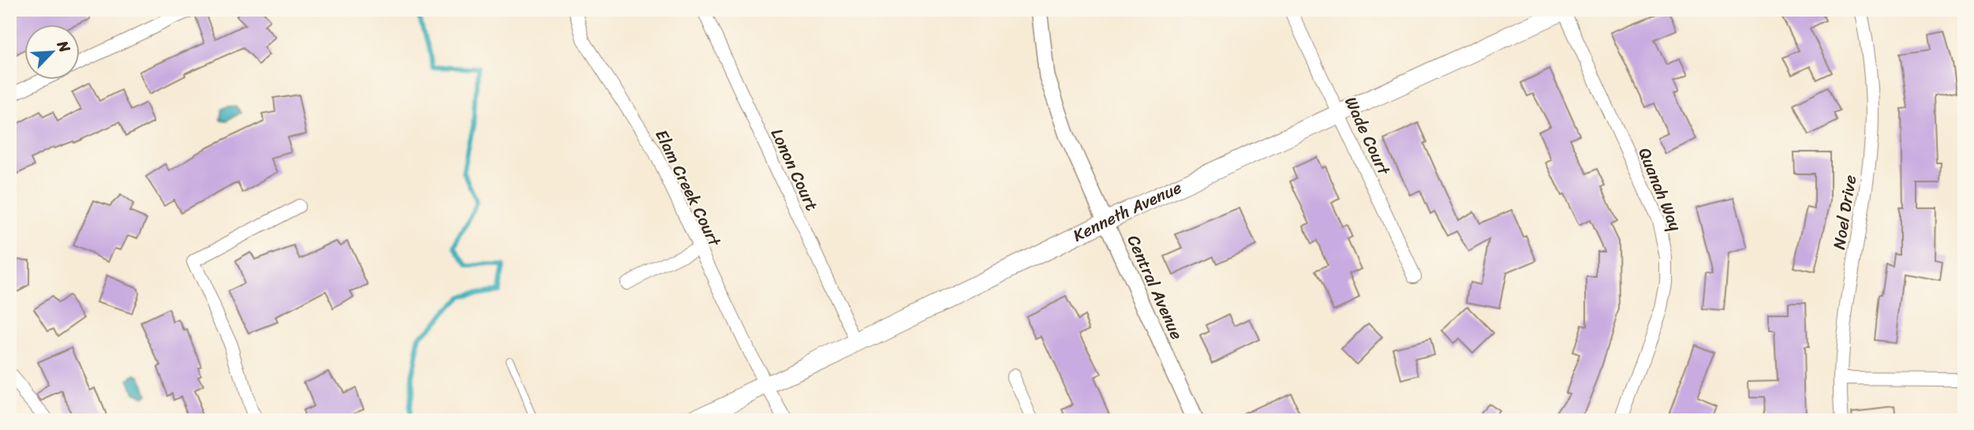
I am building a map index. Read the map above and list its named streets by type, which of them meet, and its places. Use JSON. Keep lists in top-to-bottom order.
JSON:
{
  "streets": {
    "main road": ["Kenneth Avenue"],
    "street": [
      "Wade Court",
      "Lonon Court",
      "Elam Creek Court",
      "Quanah Way",
      "Noel Drive",
      "Central Avenue"
    ]
  },
  "crossings": [
    ["Wade Court", "Kenneth Avenue"],
    ["Lonon Court", "Kenneth Avenue"],
    ["Elam Creek Court", "Kenneth Avenue"],
    ["Quanah Way", "Kenneth Avenue"],
    ["Kenneth Avenue", "Central Avenue"]
  ],
  "north": "top right"
}
